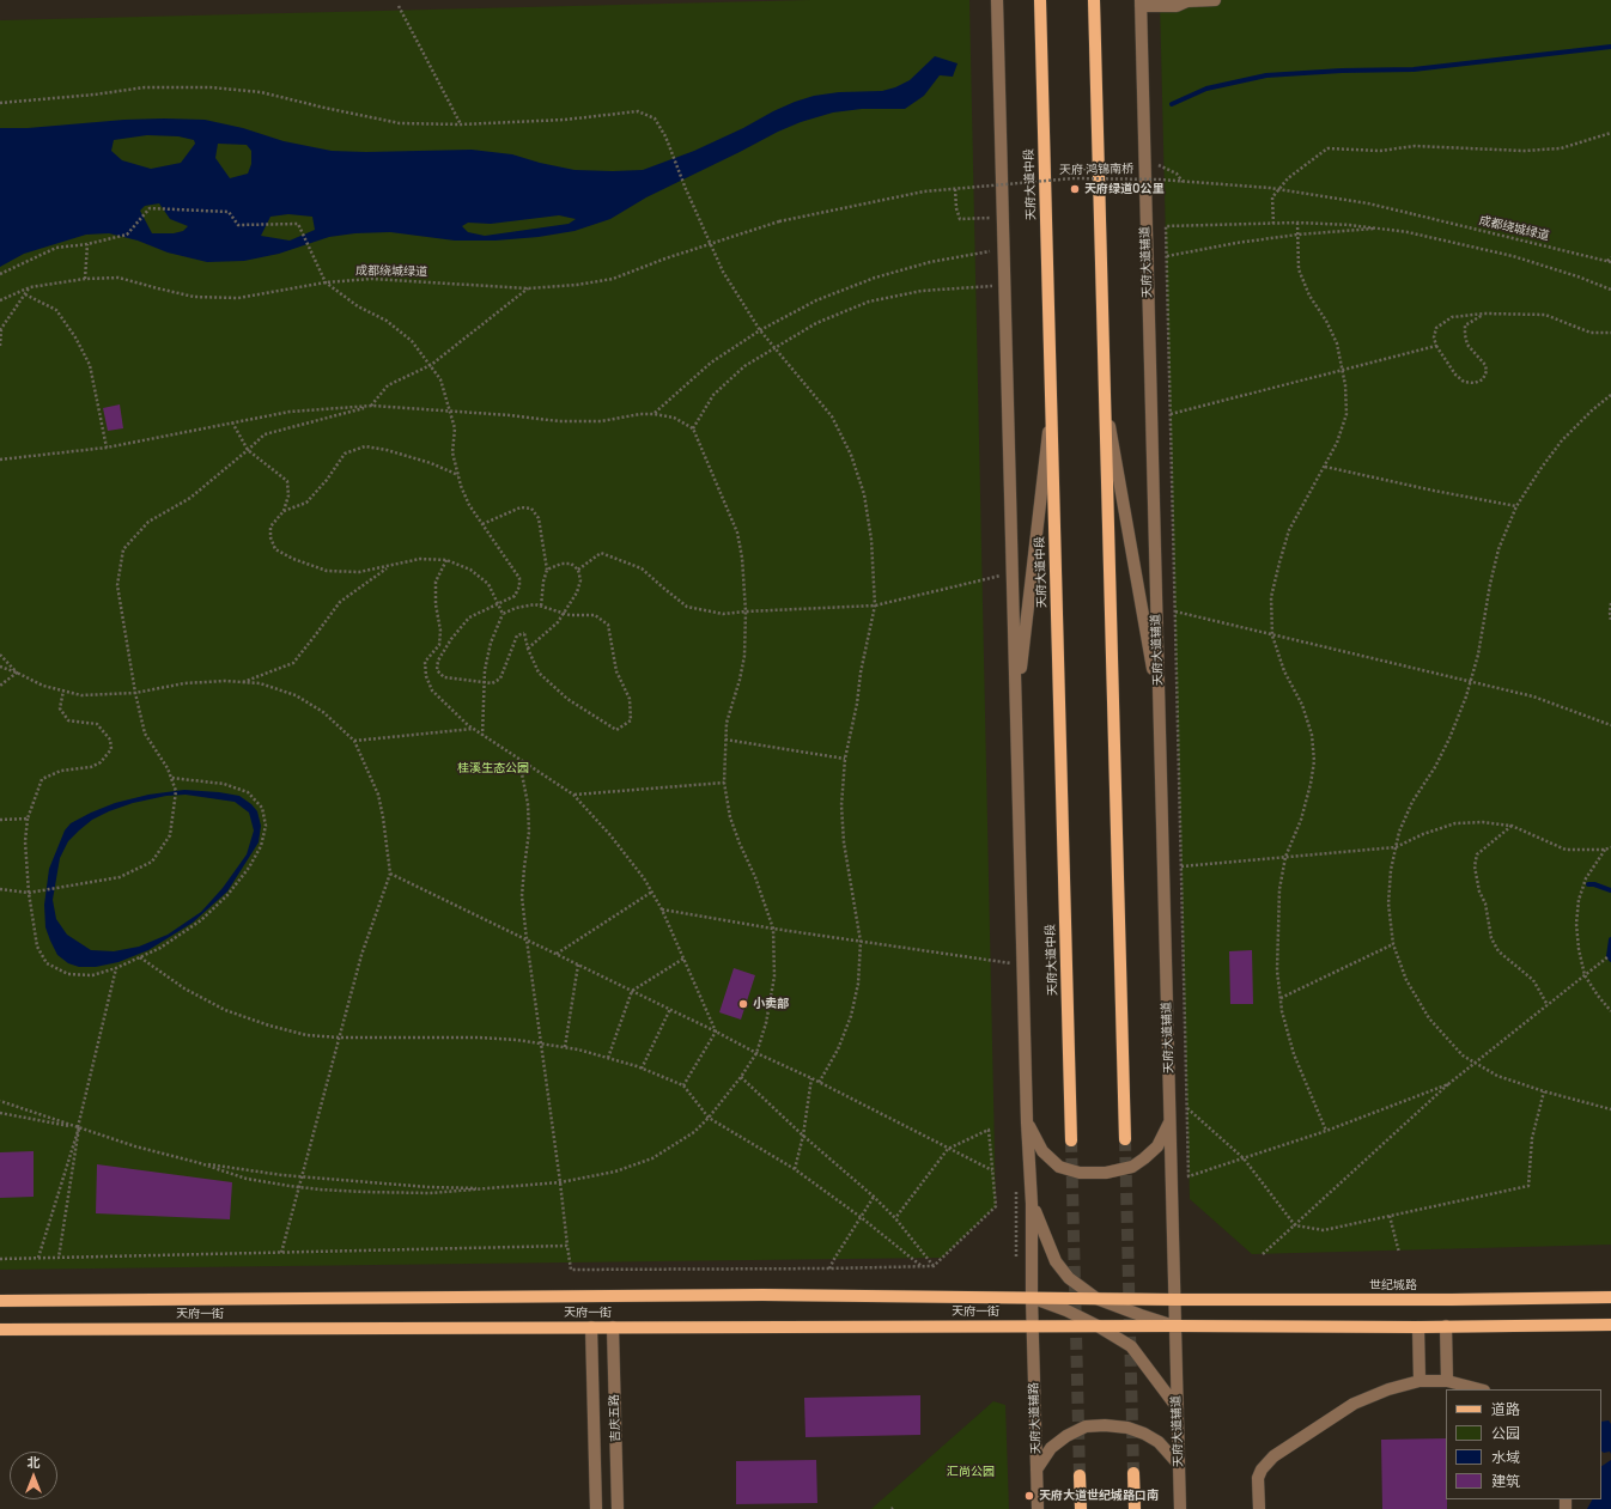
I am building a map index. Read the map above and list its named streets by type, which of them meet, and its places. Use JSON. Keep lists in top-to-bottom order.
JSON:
{
  "streets": {
    "main road": ["天府大道中段", "世纪城路", "天府一街"],
    "street": ["天府大道辅道", "吉庆五路", "天府大道辅路"],
    "path": ["天府·鸿锦南桥", "成都绕城绿道"]
  },
  "crossings": [
    ["天府·鸿锦南桥", "成都绕城绿道"],
    ["天府大道辅道", "世纪城路"],
    ["天府大道辅道", "天府一街"],
    ["世纪城路", "天府一街"],
    ["天府一街", "吉庆五路"],
    ["天府一街", "天府大道辅路"]
  ],
  "parks": ["桂溪生态公园", "汇尚公园"],
  "places": ["天府绿道0公里", "小卖部", "天府大道世纪城路口南"],
  "legend": [
    "道路",
    "公园",
    "水域",
    "建筑"
  ],
  "north": "top"
}
